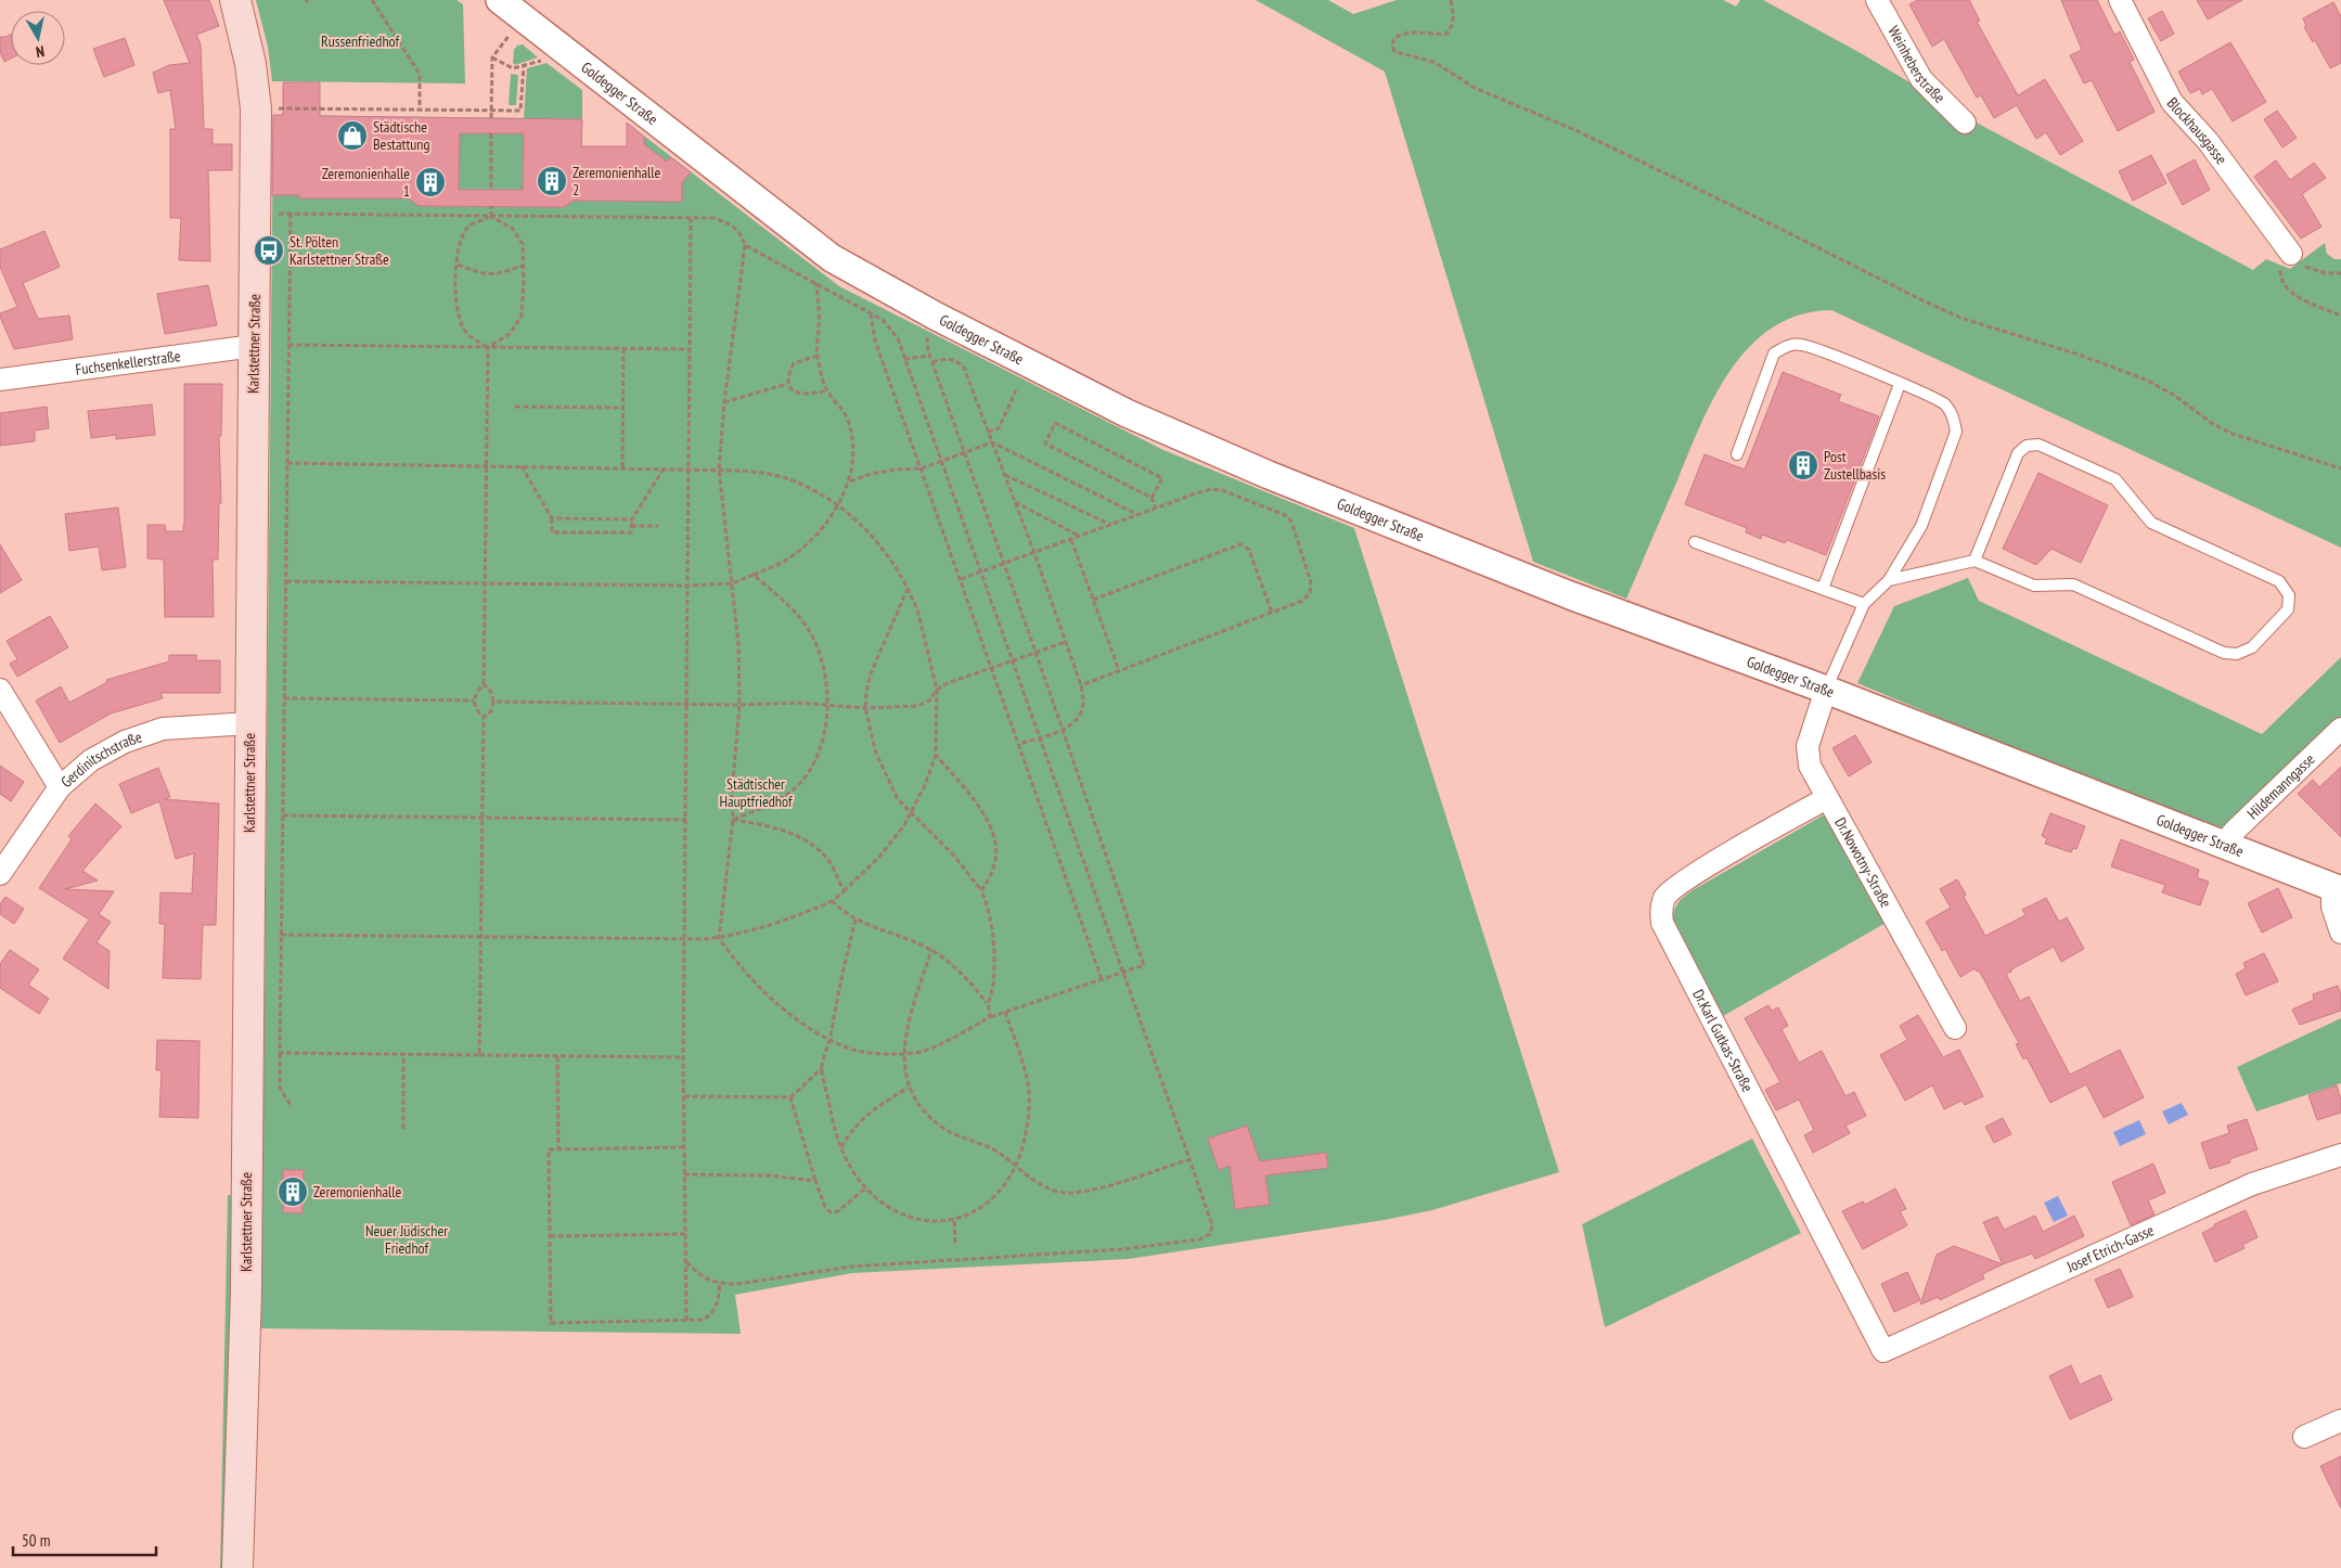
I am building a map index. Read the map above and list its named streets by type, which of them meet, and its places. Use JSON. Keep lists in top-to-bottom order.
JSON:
{
  "streets": {
    "main road": ["Karlstettner Straße"],
    "street": [
      "Weinheberstraße",
      "Goldegger Straße",
      "Blockhausgasse",
      "Fuchsenkellerstraße",
      "Gerdinitschstraße",
      "Hildemanngasse",
      "Dr.Nowotny-Straße",
      "Dr.Karl Gutkas-Straße",
      "Josef Etrich-Gasse"
    ]
  },
  "crossings": [
    ["Goldegger Straße", "Hildemanngasse"],
    ["Goldegger Straße", "Dr.Nowotny-Straße"],
    ["Karlstettner Straße", "Fuchsenkellerstraße"],
    ["Karlstettner Straße", "Gerdinitschstraße"],
    ["Dr.Nowotny-Straße", "Dr.Karl Gutkas-Straße"],
    ["Dr.Karl Gutkas-Straße", "Josef Etrich-Gasse"]
  ],
  "parks": ["Russenfriedhof", "Städtischer Hauptfriedhof", "Neuer Jüdischer Friedhof"],
  "places": {
    "shop": ["Städtische Bestattung"],
    "building": [
      "Zeremonienhalle 2",
      "Zeremonienhalle 1",
      "Post Zustellbasis",
      "Zeremonienhalle"
    ],
    "bus stop": ["St. Pölten Karlstettner Straße"]
  },
  "scale_bar": "50 m",
  "north": "bottom"
}
